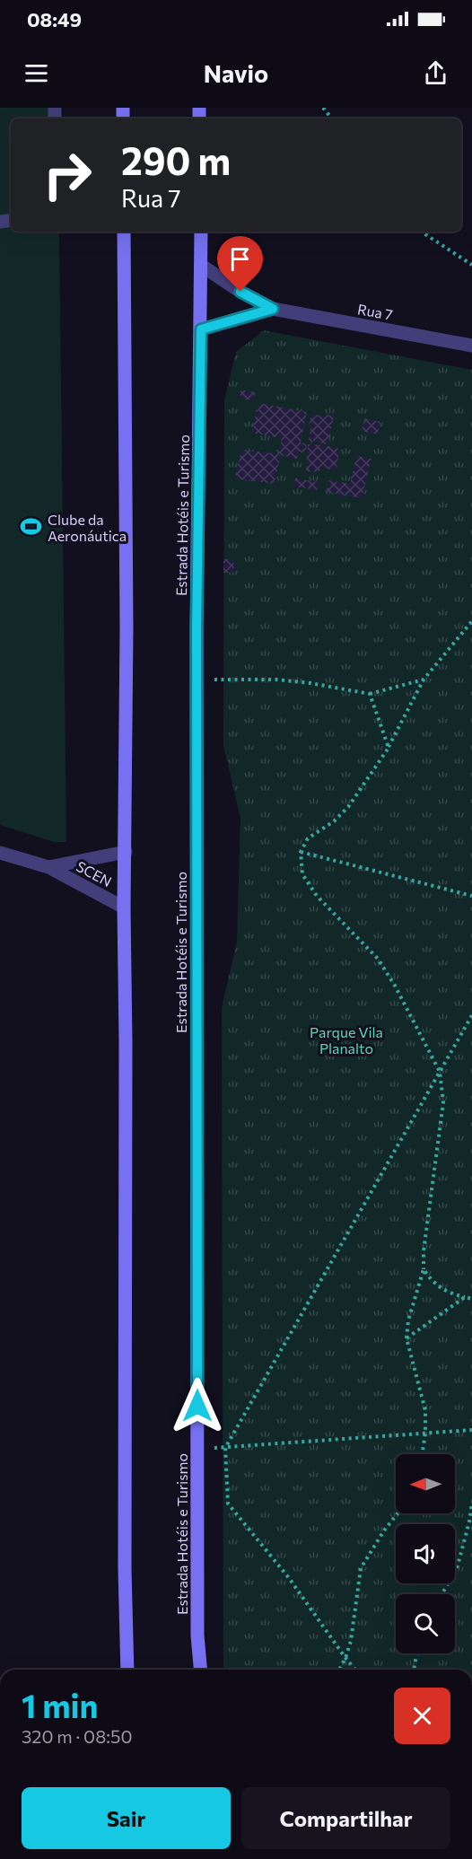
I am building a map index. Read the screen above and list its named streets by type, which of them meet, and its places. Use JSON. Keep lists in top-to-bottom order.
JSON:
{
  "streets": {
    "main road": ["Estrada Hotéis e Turismo"],
    "street": ["Rua 7", "SCEN"]
  },
  "crossings": [
    ["Rua 7", "Estrada Hotéis e Turismo"]
  ],
  "parks": ["Parque Vila Planalto"],
  "places": {
    "sports": ["Clube da Aeronáutica"]
  },
  "north": "left",
  "page": {
    "status": "08:49",
    "header": "Navio",
    "turn": ["290 m", "Rua 7"],
    "heading": ["1 min", "320 m · 08:50"],
    "buttons": ["Sair", "Compartilhar"]
  }
}
